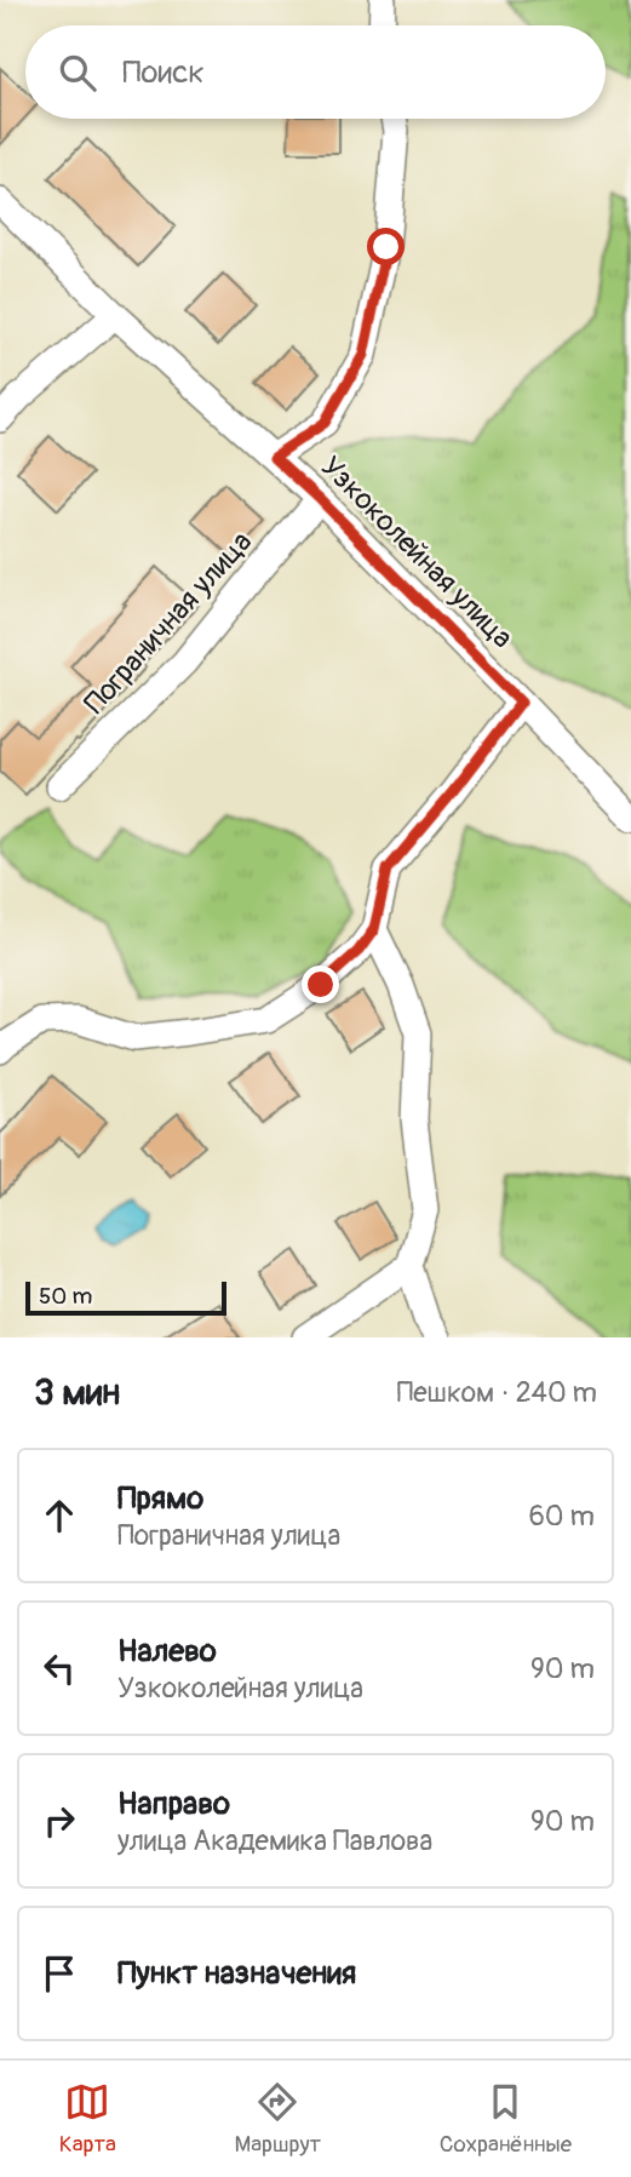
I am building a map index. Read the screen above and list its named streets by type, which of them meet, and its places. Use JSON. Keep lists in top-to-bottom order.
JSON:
{
  "streets": {
    "street": ["Узкоколейная улица", "Пограничная улица"]
  },
  "crossings": [
    ["Узкоколейная улица", "Пограничная улица"]
  ],
  "scale_bar": "50 m",
  "page": {
    "search": "Поиск",
    "scale": "50 m",
    "heading": ["3 мин", "Пешком · 240 m"],
    "list": [
      ["Прямо", "Пограничная улица", "60 m"],
      ["Налево", "Узкоколейная улица", "90 m"],
      ["Направо", "улица Академика Павлова", "90 m"],
      "Пункт назначения"
    ],
    "nav": ["Карта", "Маршрут", "Сохранённые"]
  }
}
